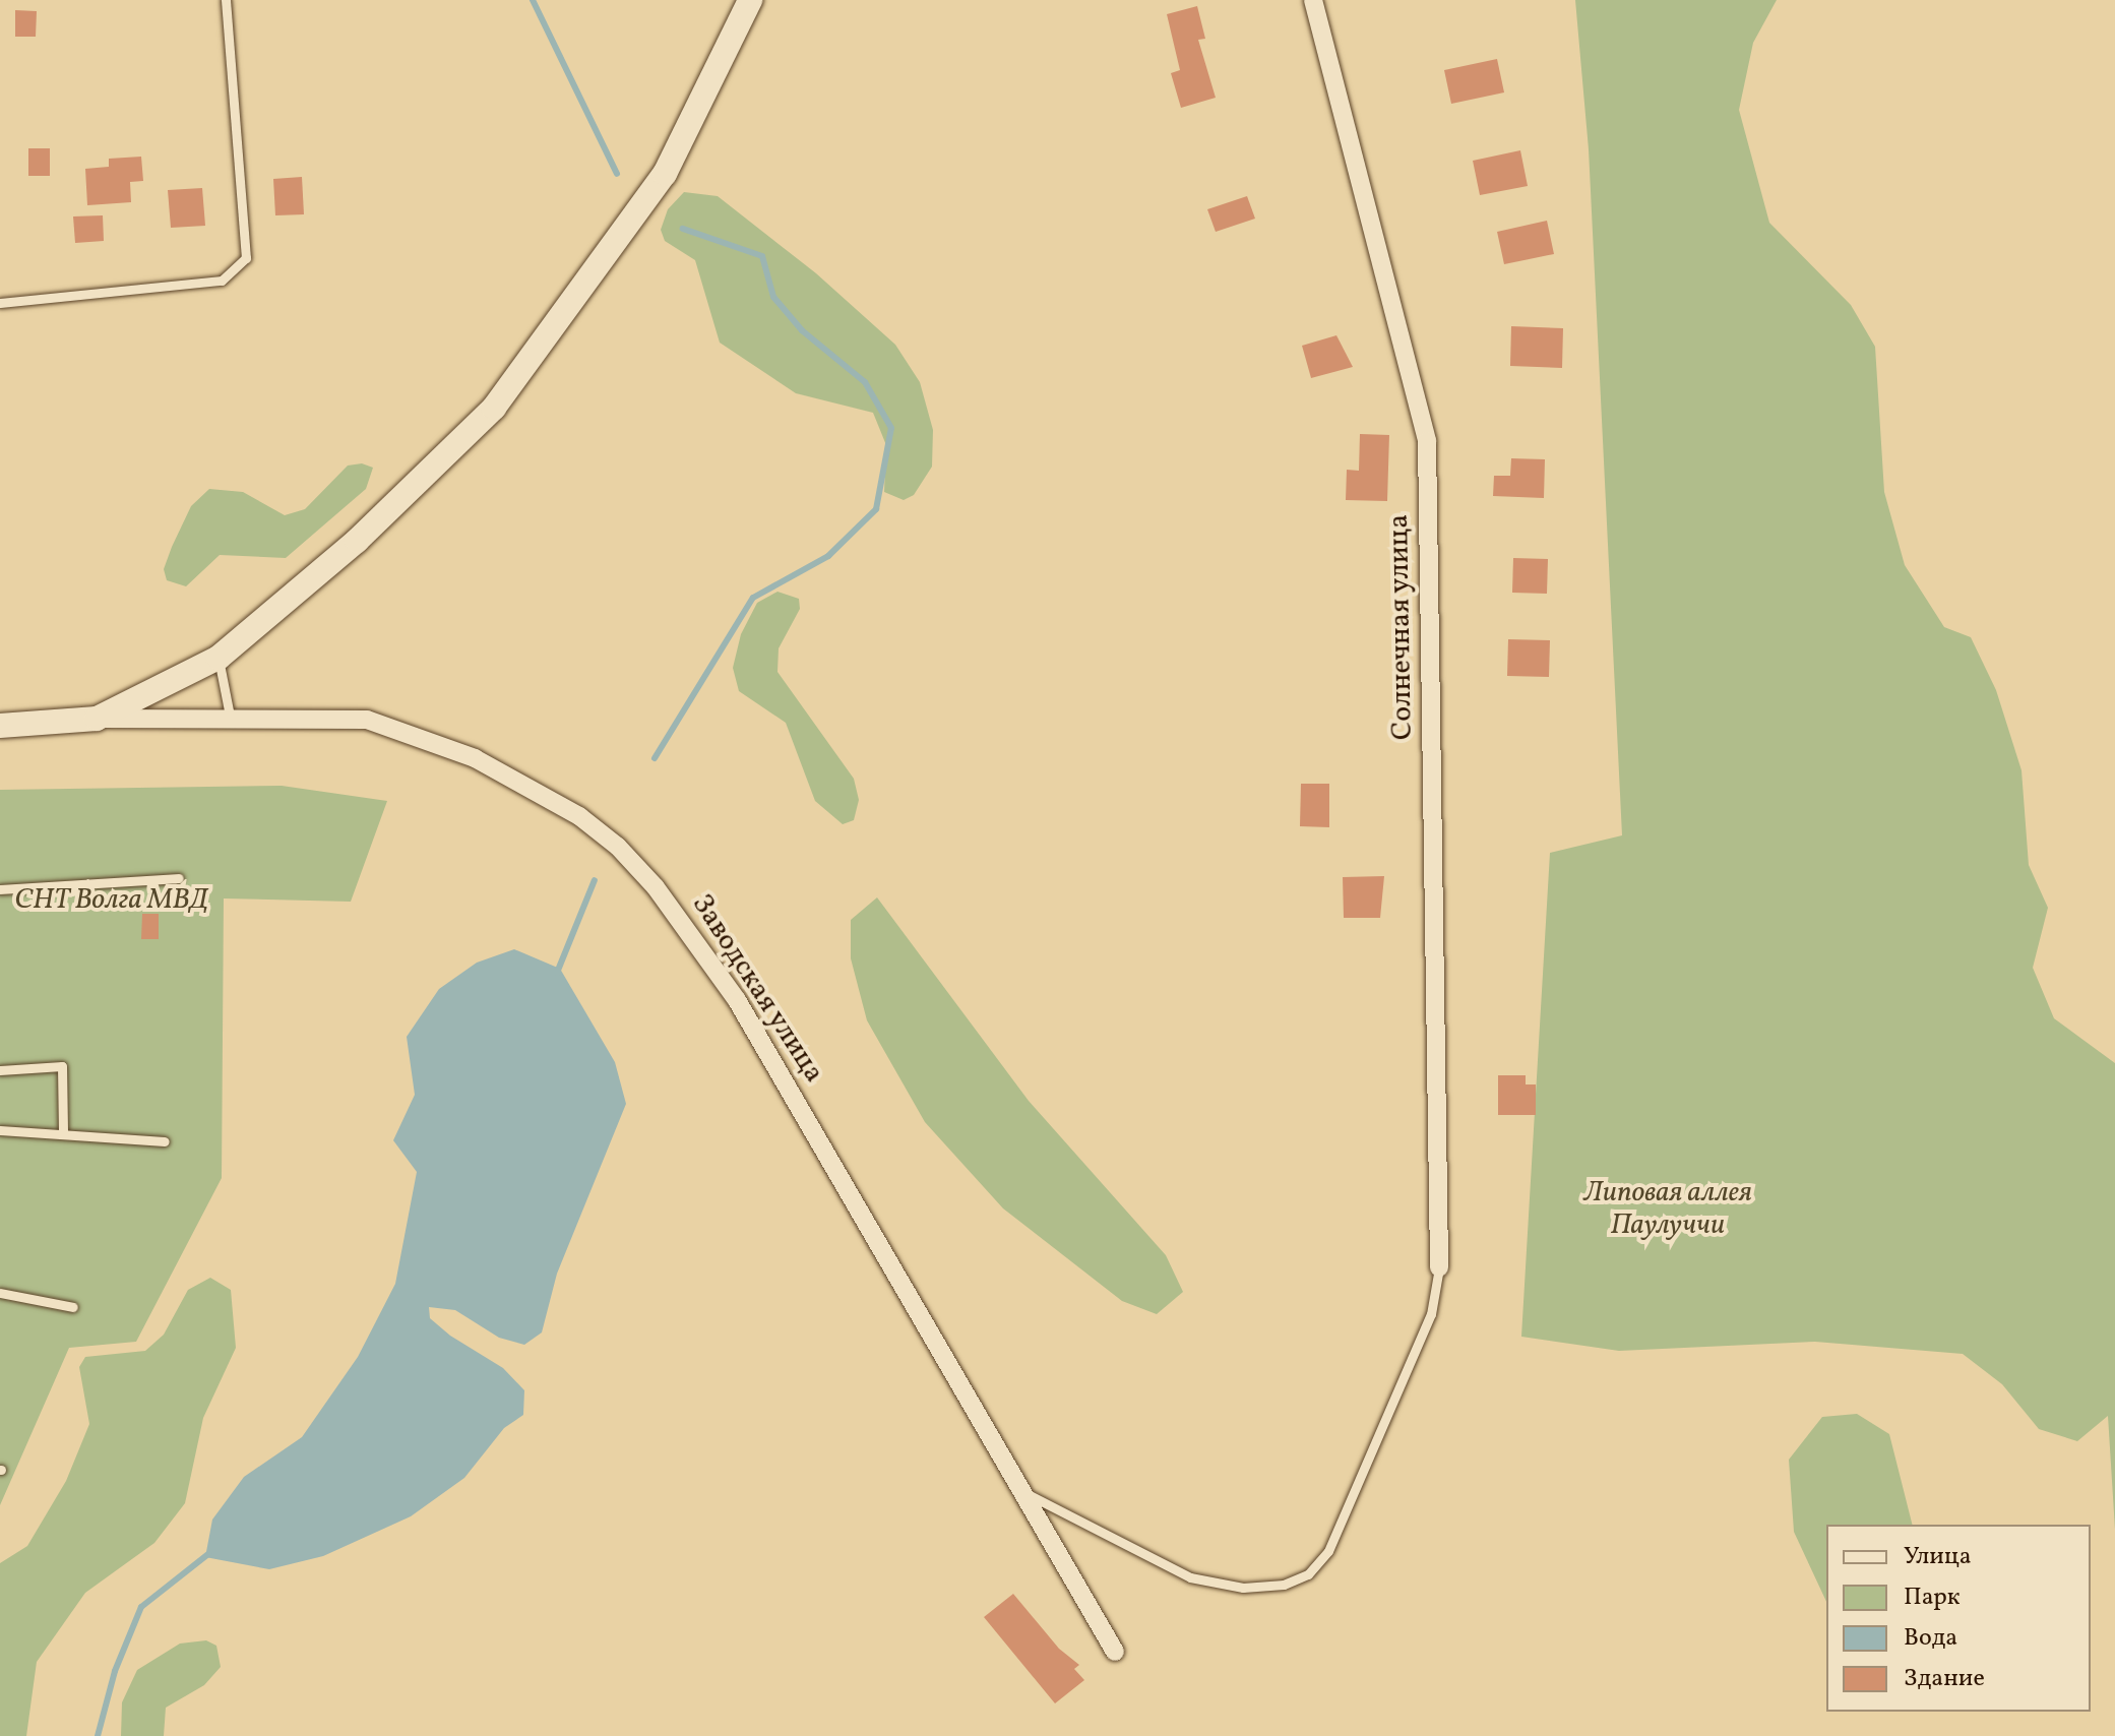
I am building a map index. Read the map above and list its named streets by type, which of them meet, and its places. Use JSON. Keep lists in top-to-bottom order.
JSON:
{
  "streets": {
    "street": ["Солнечная улица", "Заводская улица"]
  },
  "parks": ["СНТ Волга МВД", "Липовая аллея Паулуччи"],
  "legend": [
    "Улица",
    "Парк",
    "Вода",
    "Здание"
  ]
}
